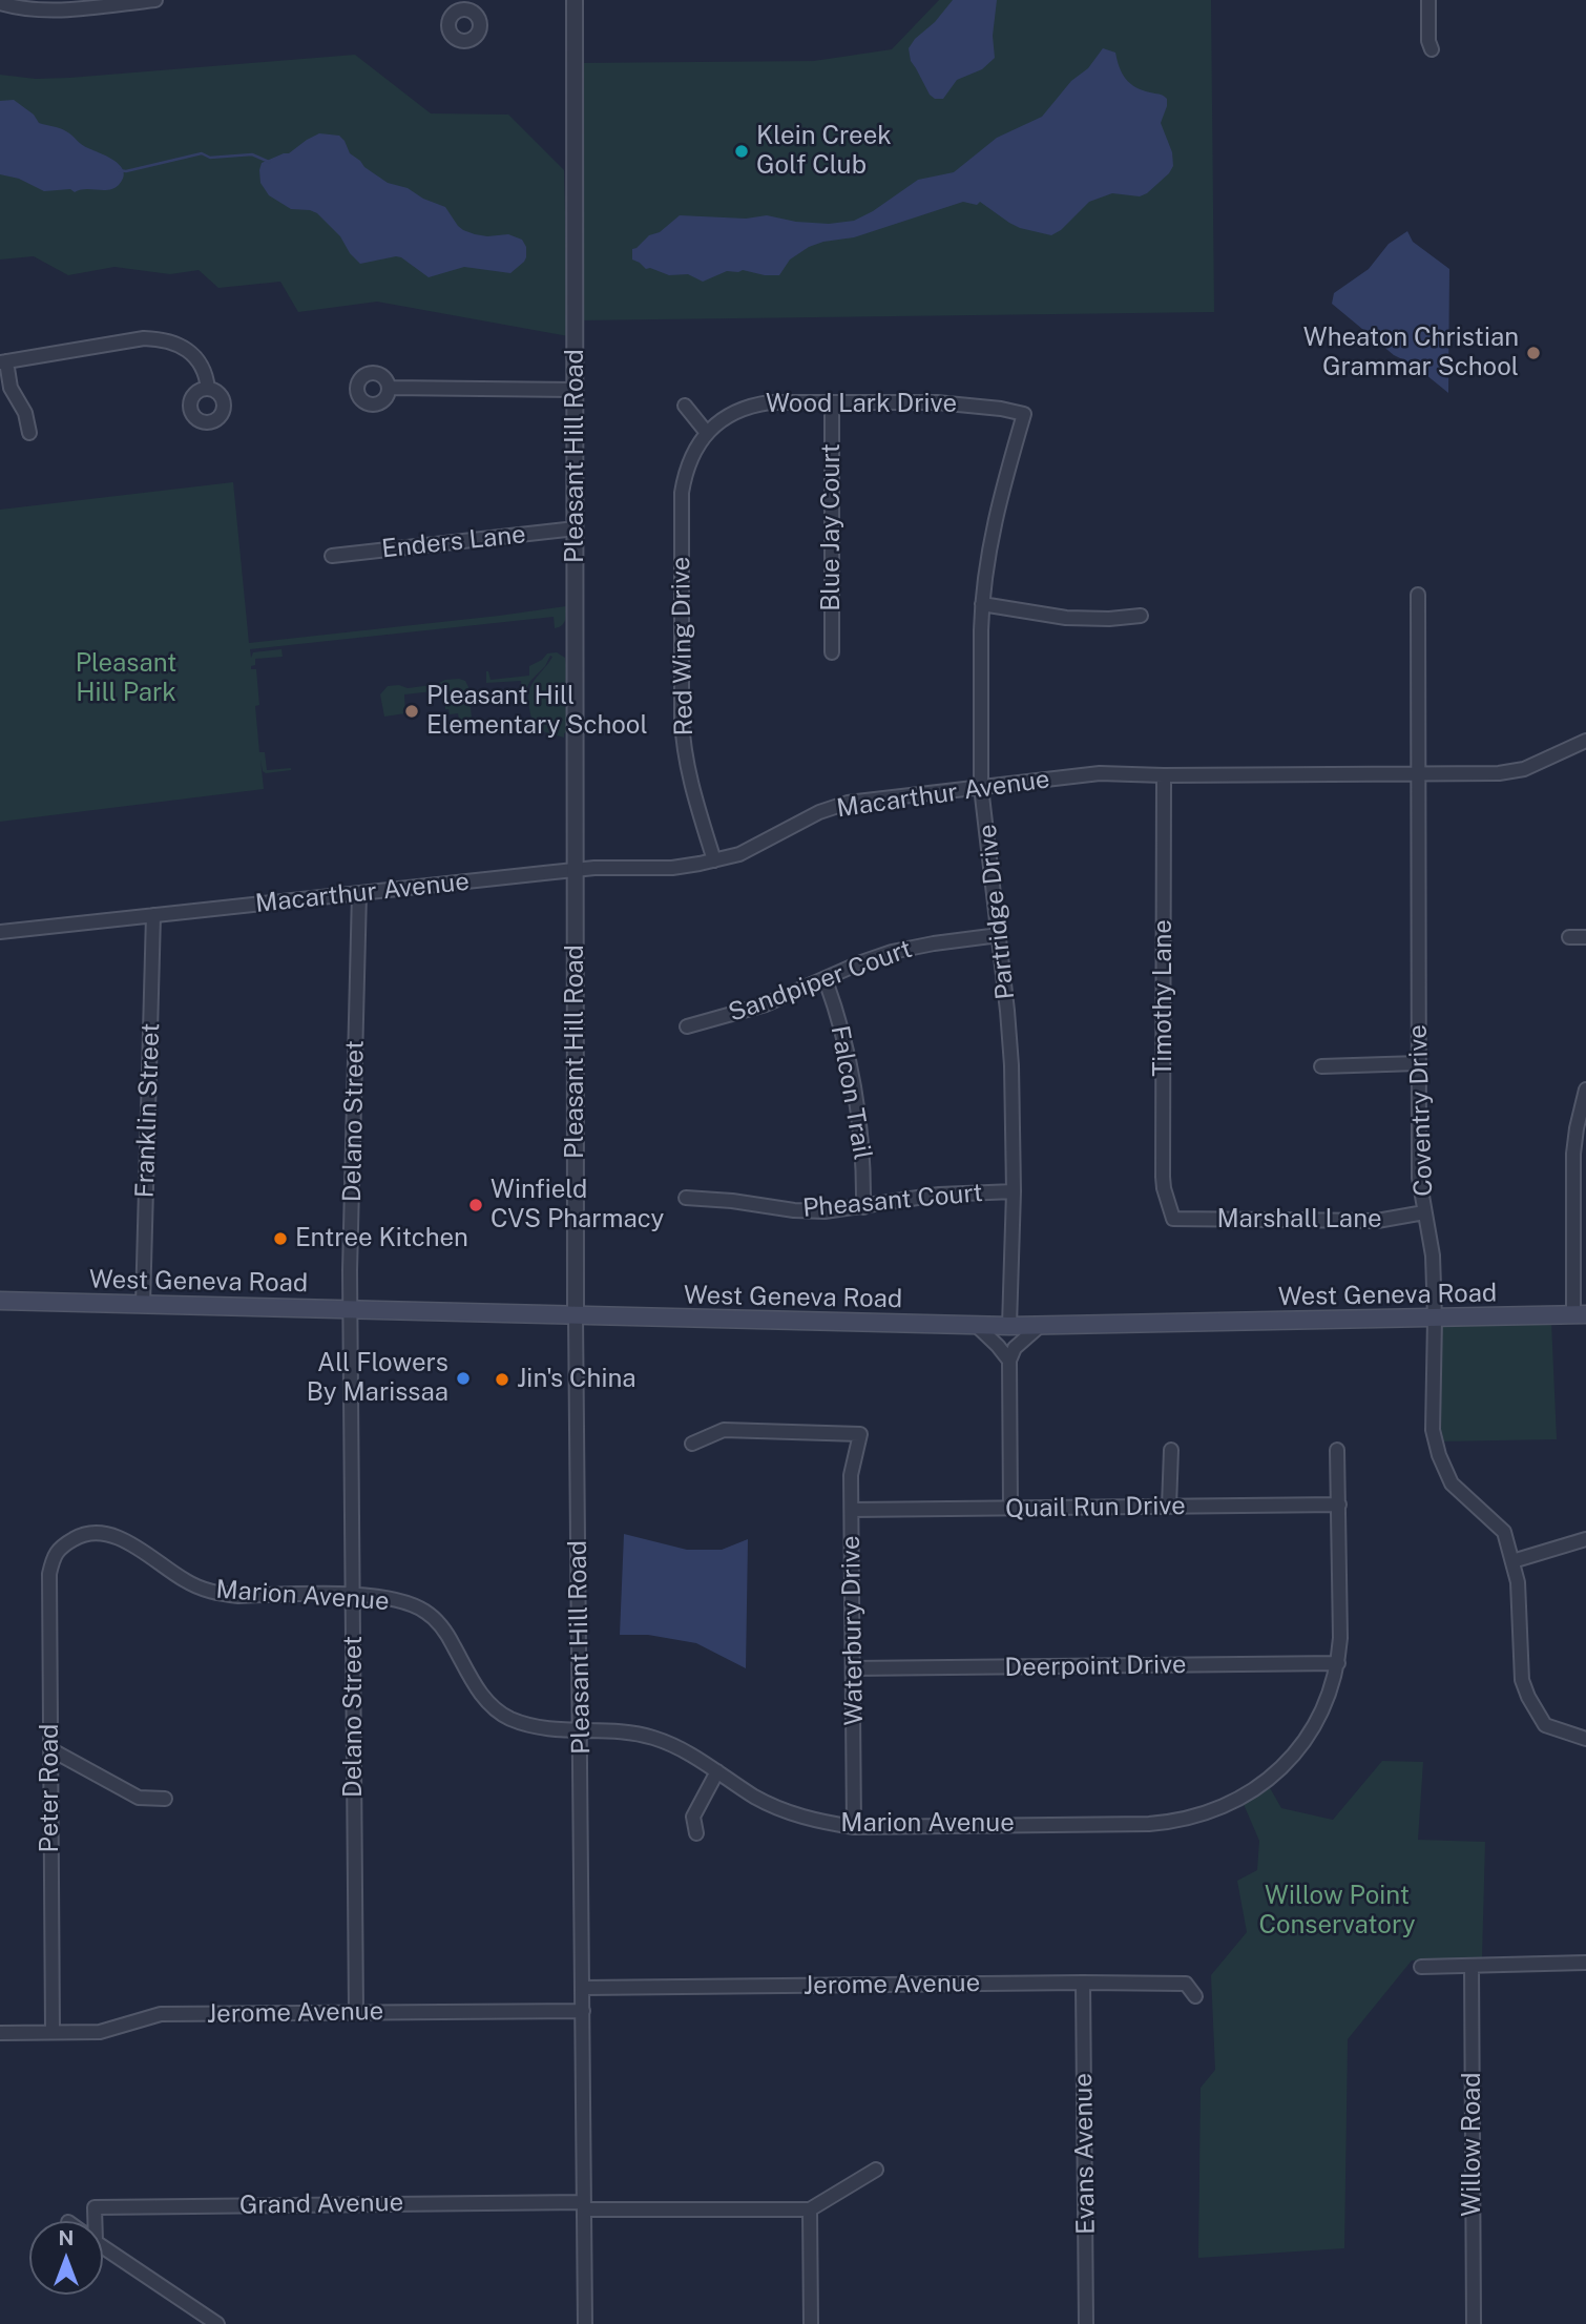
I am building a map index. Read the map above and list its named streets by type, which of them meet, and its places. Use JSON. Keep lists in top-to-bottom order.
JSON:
{
  "streets": {
    "main road": ["West Geneva Road"],
    "street": [
      "Wood Lark Drive",
      "Pleasant Hill Road",
      "Blue Jay Court",
      "Enders Lane",
      "Red Wing Drive",
      "Macarthur Avenue",
      "Partridge Drive",
      "Sandpiper Court",
      "Timothy Lane",
      "Falcon Trail",
      "Franklin Street",
      "Coventry Drive",
      "Delano Street",
      "Pheasant Court",
      "Marshall Lane",
      "Quail Run Drive",
      "Marion Avenue",
      "Waterbury Drive",
      "Deerpoint Drive",
      "Peter Road",
      "Jerome Avenue",
      "Willow Road",
      "Evans Avenue",
      "Grand Avenue"
    ]
  },
  "crossings": [
    ["Wood Lark Drive", "Blue Jay Court"],
    ["Wood Lark Drive", "Red Wing Drive"],
    ["Wood Lark Drive", "Partridge Drive"],
    ["Pleasant Hill Road", "Enders Lane"],
    ["Pleasant Hill Road", "Macarthur Avenue"],
    ["Pleasant Hill Road", "West Geneva Road"],
    ["Pleasant Hill Road", "Marion Avenue"],
    ["Pleasant Hill Road", "Jerome Avenue"],
    ["Pleasant Hill Road", "Grand Avenue"],
    ["Red Wing Drive", "Macarthur Avenue"],
    ["Macarthur Avenue", "Partridge Drive"],
    ["Macarthur Avenue", "Timothy Lane"],
    ["Macarthur Avenue", "Franklin Street"],
    ["Macarthur Avenue", "Coventry Drive"],
    ["Macarthur Avenue", "Delano Street"],
    ["Partridge Drive", "Sandpiper Court"],
    ["Partridge Drive", "Pheasant Court"],
    ["Partridge Drive", "West Geneva Road"],
    ["Sandpiper Court", "Falcon Trail"],
    ["Timothy Lane", "Marshall Lane"],
    ["Falcon Trail", "Pheasant Court"],
    ["Franklin Street", "West Geneva Road"],
    ["Coventry Drive", "Marshall Lane"],
    ["Coventry Drive", "West Geneva Road"],
    ["Delano Street", "West Geneva Road"],
    ["Delano Street", "Marion Avenue"],
    ["Delano Street", "Jerome Avenue"],
    ["Quail Run Drive", "Marion Avenue"],
    ["Quail Run Drive", "Waterbury Drive"],
    ["Marion Avenue", "Waterbury Drive"],
    ["Marion Avenue", "Deerpoint Drive"],
    ["Marion Avenue", "Peter Road"],
    ["Waterbury Drive", "Deerpoint Drive"],
    ["Peter Road", "Jerome Avenue"],
    ["Jerome Avenue", "Evans Avenue"]
  ],
  "parks": ["Pleasant Hill Park", "Willow Point Conservatory"],
  "places": [
    "Klein Creek Golf Club",
    "Wheaton Christian Grammar School",
    "Pleasant Hill Elementary School",
    "Winfield CVS Pharmacy",
    "Entree Kitchen",
    "All Flowers By Marissaa",
    "Jin's China"
  ],
  "north": "top"
}
